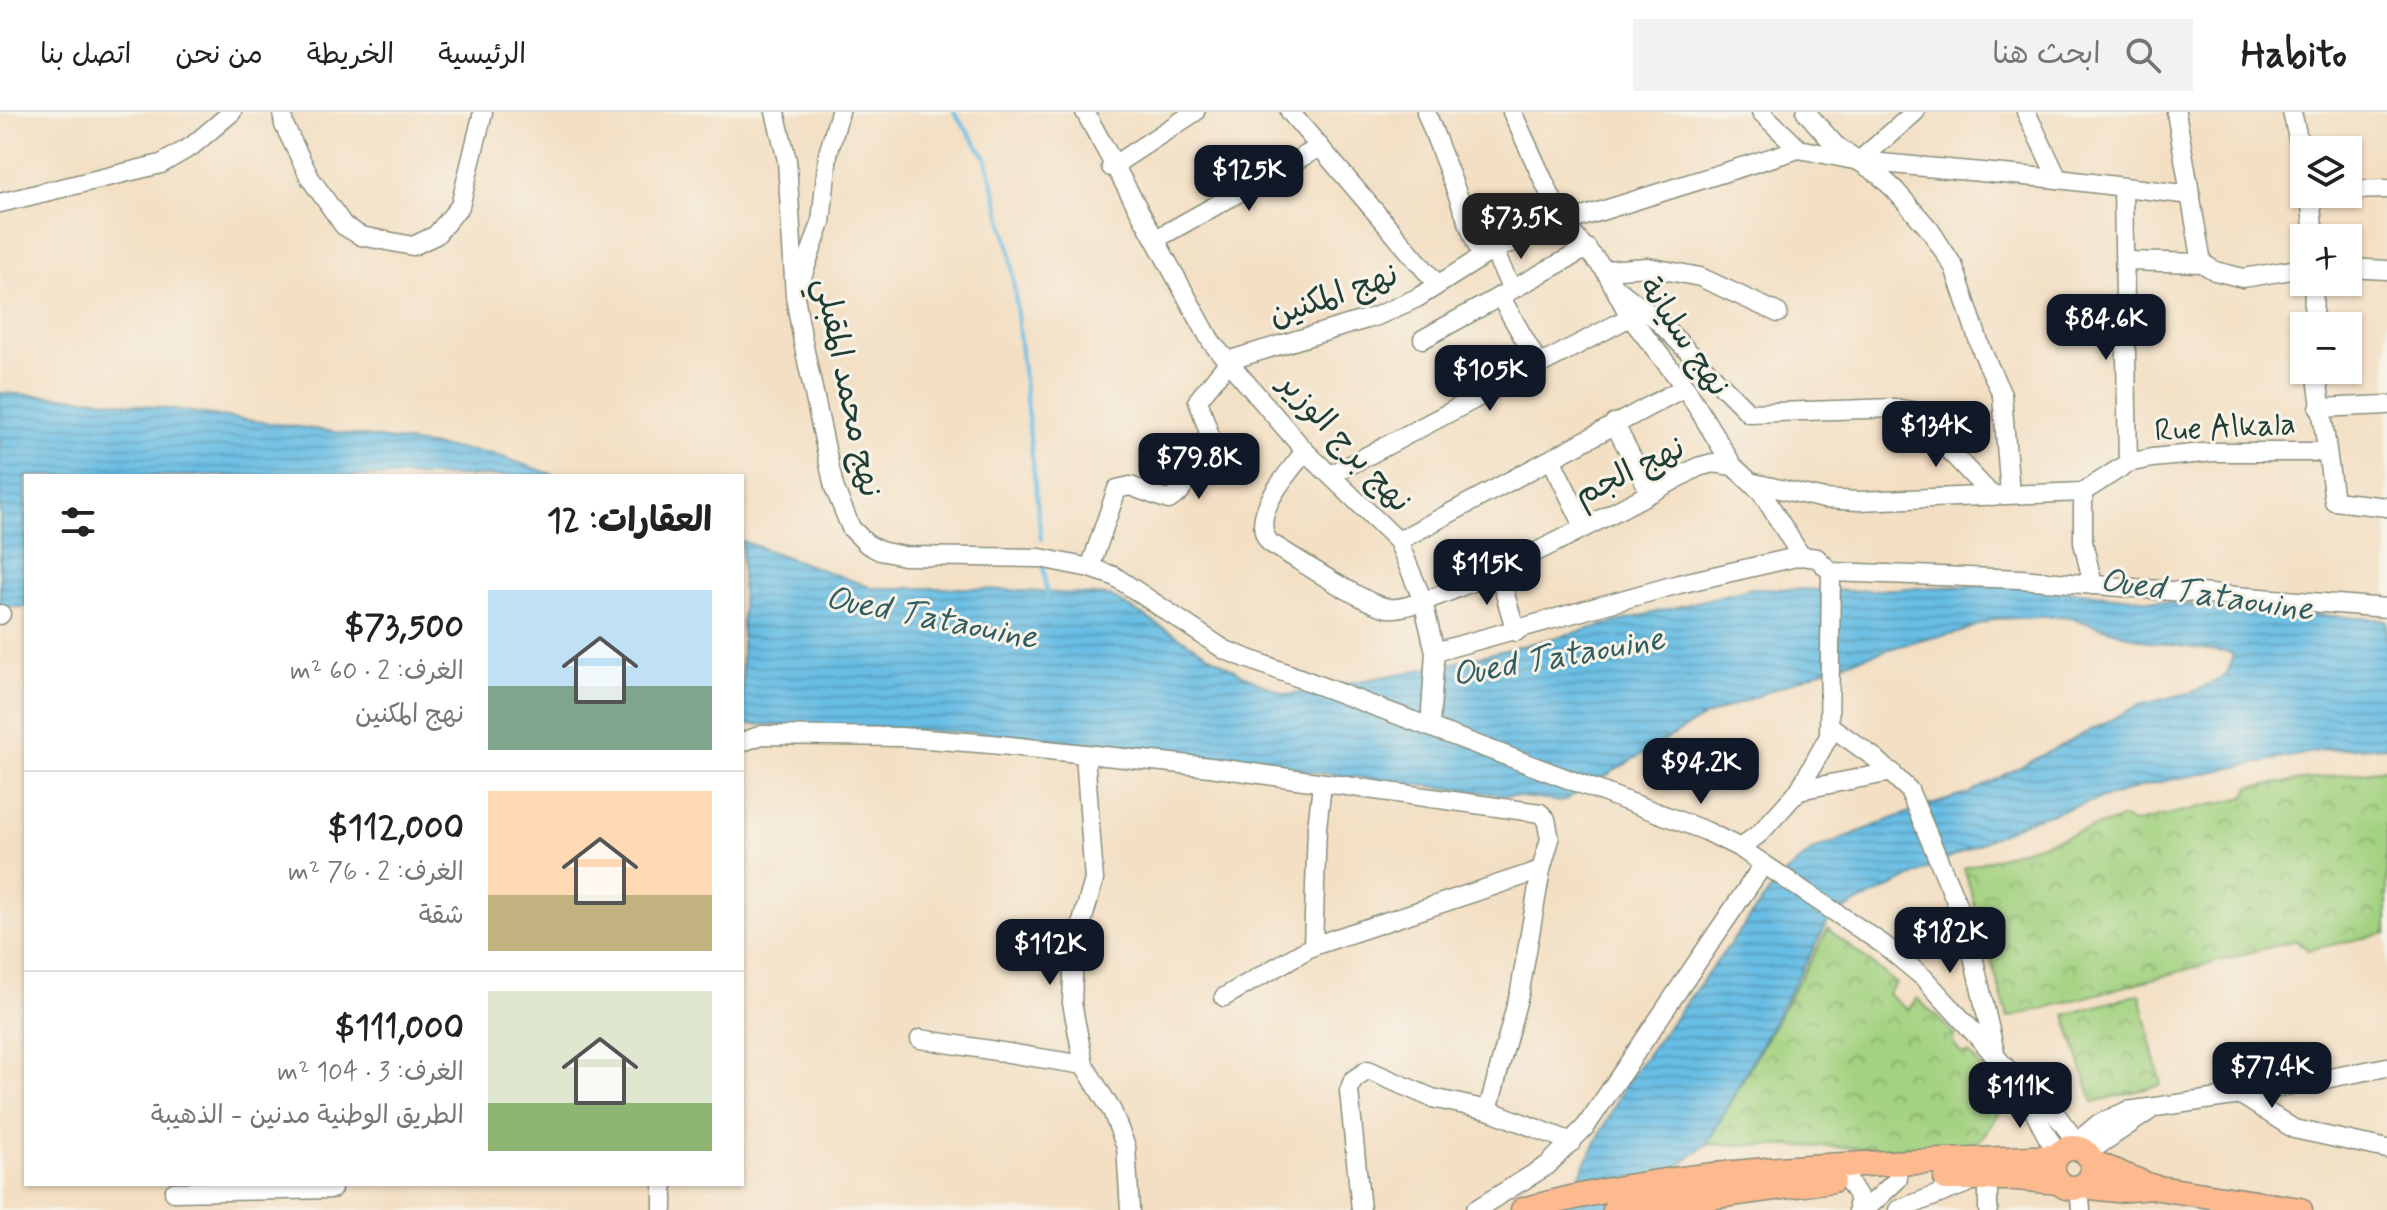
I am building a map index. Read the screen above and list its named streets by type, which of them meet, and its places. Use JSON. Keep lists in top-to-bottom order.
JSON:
{
  "streets": {
    "street": [
      "نهج المكنين",
      "نهج سليانة",
      "نهج محمد المقبلي",
      "Rue Alkala",
      "نهج برج الوزير",
      "نهج الجم"
    ]
  },
  "crossings": [
    ["نهج المكنين", "نهج سليانة"],
    ["نهج المكنين", "نهج برج الوزير"],
    ["نهج سليانة", "نهج الجم"],
    ["نهج محمد المقبلي", "نهج برج الوزير"],
    ["نهج برج الوزير", "نهج الجم"]
  ],
  "water": ["Oued Tataouine"],
  "page": {
    "header": "Habito",
    "search": "ابحث هنا",
    "nav": [
      "الرئيسية",
      "الخريطة",
      "من نحن",
      "اتصل بنا"
    ],
    "map_buttons": ["+", "−"],
    "price": [
      "$125K",
      "$73.5K",
      "$84.6K",
      "$105K",
      "$134K",
      "$79.8K",
      "$115K",
      "$94.2K",
      "$182K",
      "$112K",
      "$77.4K",
      "$111K"
    ],
    "heading": "العقارات: 12",
    "list": [
      {
        "name": "$73,500",
        "note": "الغرف: 2 · 60 m² · نهج المكنين"
      },
      {
        "name": "$112,000",
        "note": "الغرف: 2 · 76 m² · شقة"
      },
      {
        "name": "$111,000",
        "note": "الغرف: 3 · 104 m² · الطريق الوطنية مدنين - الذهيبة"
      }
    ]
  }
}
